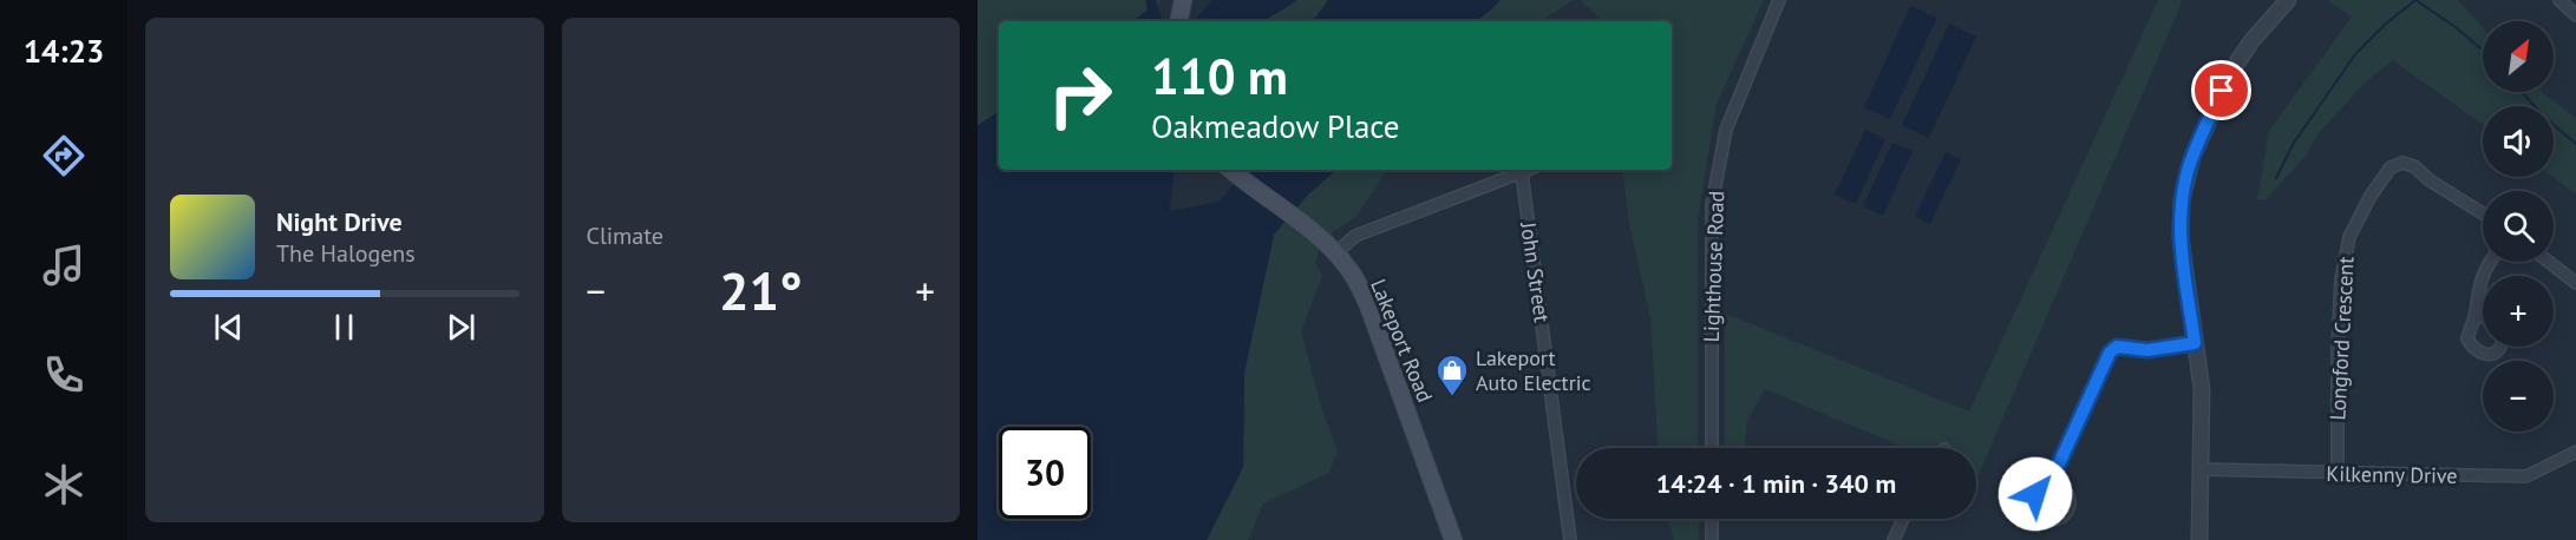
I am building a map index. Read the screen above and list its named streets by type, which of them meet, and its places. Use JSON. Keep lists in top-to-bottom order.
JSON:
{
  "streets": {
    "main road": ["Lakeport Road"],
    "street": [
      "Lighthouse Road",
      "John Street",
      "Longford Crescent",
      "Kilkenny Drive"
    ]
  },
  "crossings": [
    ["Longford Crescent", "Kilkenny Drive"]
  ],
  "places": {
    "shop": ["Lakeport Auto Electric"]
  },
  "north": "top right",
  "page": {
    "tabs": "14:23",
    "tile": "Climate",
    "map_buttons": ["+", "−"],
    "turn": ["110 m", "Oakmeadow Place"],
    "song": ["Night Drive", "The Halogens"],
    "heat": ["−", "21°", "+"],
    "limit": "30",
    "trip": "14:24 · 1 min · 340 m"
  }
}
